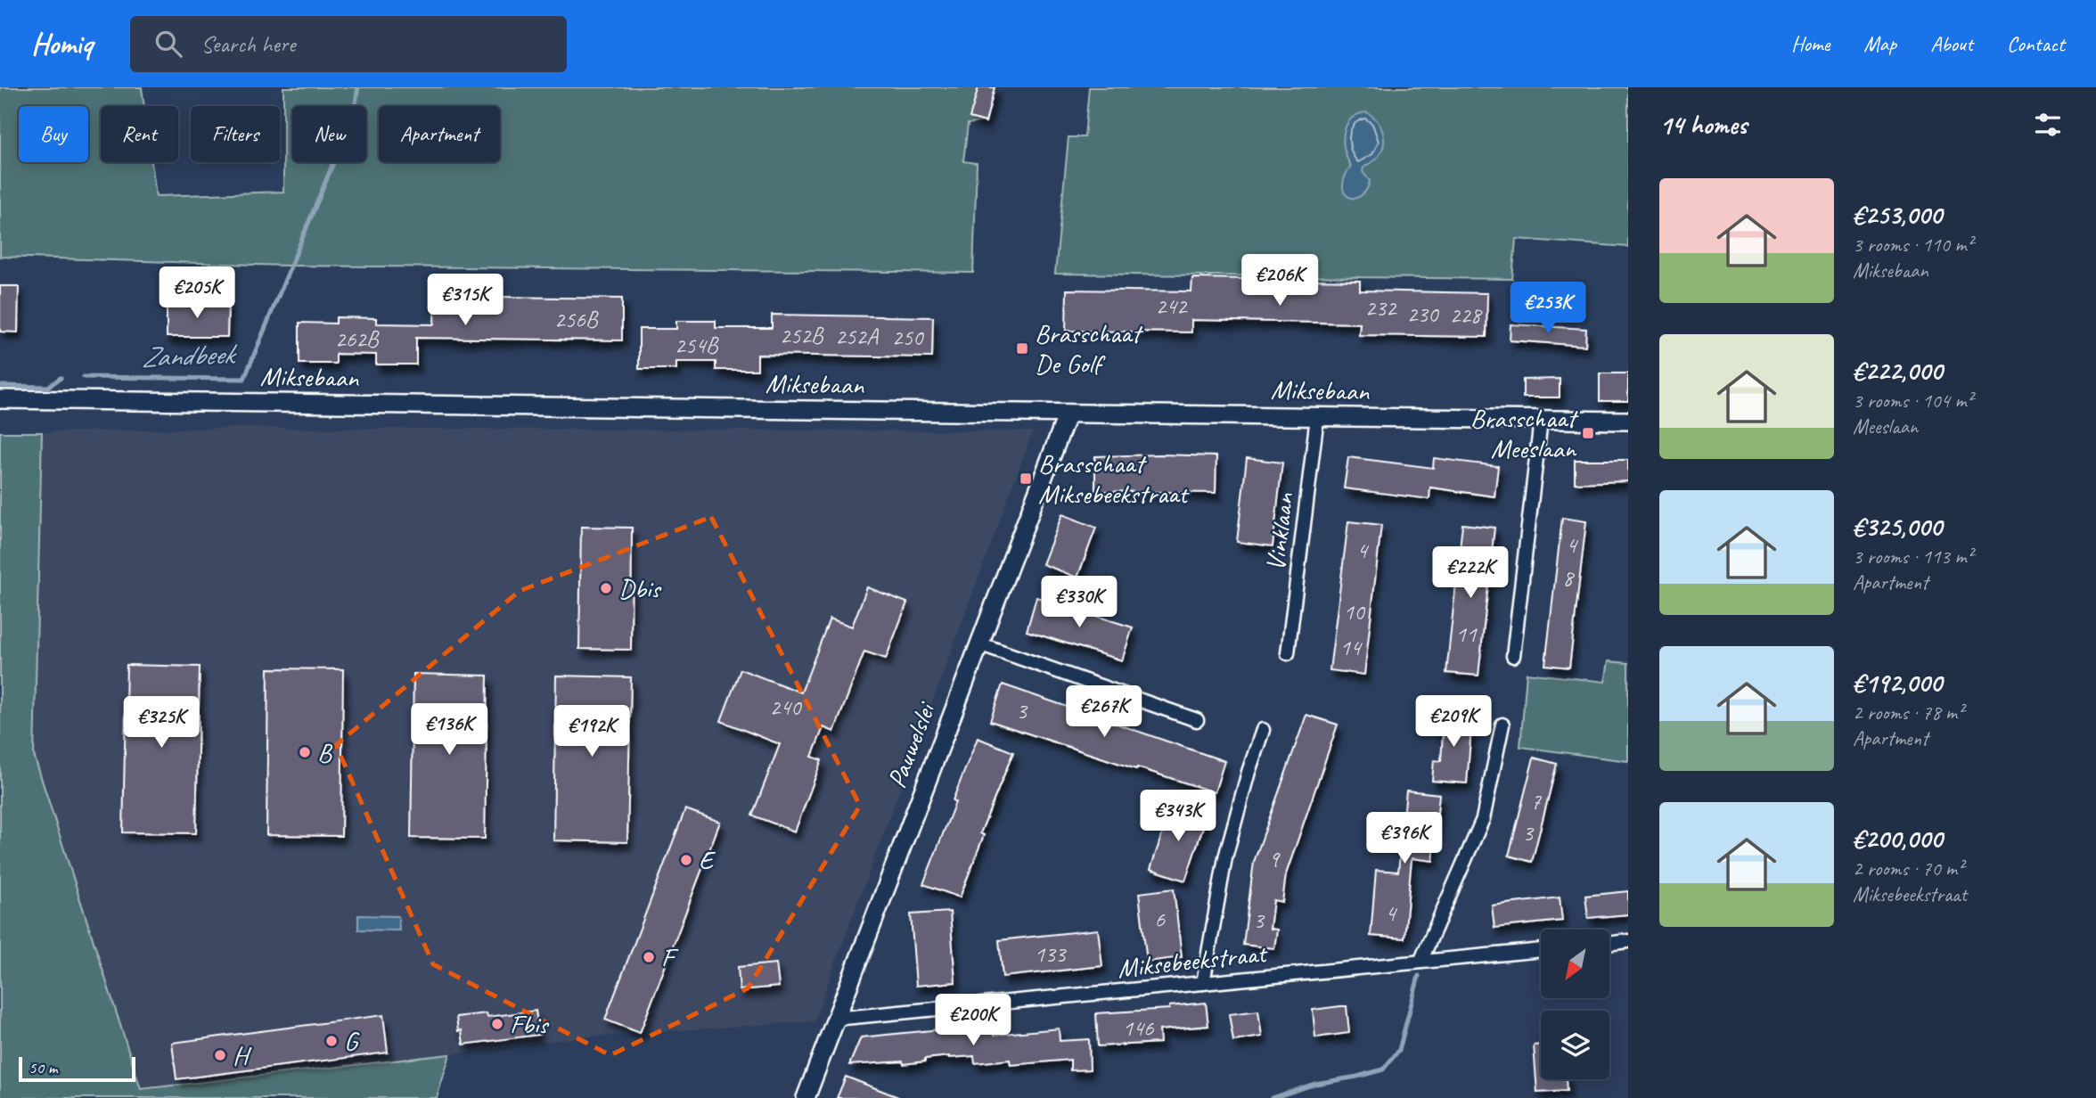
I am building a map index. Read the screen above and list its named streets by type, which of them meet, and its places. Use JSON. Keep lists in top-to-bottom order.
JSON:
{
  "streets": {
    "street": [
      "Miksebaan",
      "Vinklaan",
      "Pauwelslei",
      "Miksebeekstraat"
    ]
  },
  "crossings": [
    ["Miksebaan", "Vinklaan"],
    ["Miksebaan", "Pauwelslei"],
    ["Pauwelslei", "Miksebeekstraat"]
  ],
  "water": ["Zandbeek"],
  "places": {
    "transit": ["Brasschaat De Golf", "Brasschaat Meeslaan", "Brasschaat Miksebeekstraat"],
    "other": [
      "Dbis",
      "B",
      "E",
      "F",
      "Fbis",
      "G",
      "H"
    ]
  },
  "house_numbers": [
    "242",
    "232",
    "230",
    "228",
    "256B",
    "252B",
    "252A",
    "250",
    "262B",
    "254B",
    "4",
    "4",
    "8",
    "10",
    "11",
    "14",
    "240",
    "3",
    "7",
    "3",
    "9",
    "4",
    "6",
    "3",
    "133",
    "146"
  ],
  "scale_bar": "50 m",
  "north": "bottom left",
  "page": {
    "header": "Homiq",
    "search": "Search here",
    "nav": [
      "Home",
      "Map",
      "About",
      "Contact"
    ],
    "heading": "14 homes",
    "chip": [
      "Buy",
      "Rent",
      "Filters",
      "New",
      "Apartment"
    ],
    "list": [
      {
        "name": "€253,000",
        "note": "3 rooms · 110 m² · Miksebaan"
      },
      {
        "name": "€222,000",
        "note": "3 rooms · 104 m² · Meeslaan"
      },
      {
        "name": "€325,000",
        "note": "3 rooms · 113 m² · Apartment"
      },
      {
        "name": "€192,000",
        "note": "2 rooms · 78 m² · Apartment"
      },
      {
        "name": "€200,000",
        "note": "2 rooms · 70 m² · Miksebeekstraat"
      }
    ],
    "price": [
      "€206K",
      "€205K",
      "€315K",
      "€253K",
      "€222K",
      "€330K",
      "€267K",
      "€209K",
      "€325K",
      "€136K",
      "€192K",
      "€343K",
      "€396K",
      "€200K"
    ],
    "scale": "50 m"
  }
}
